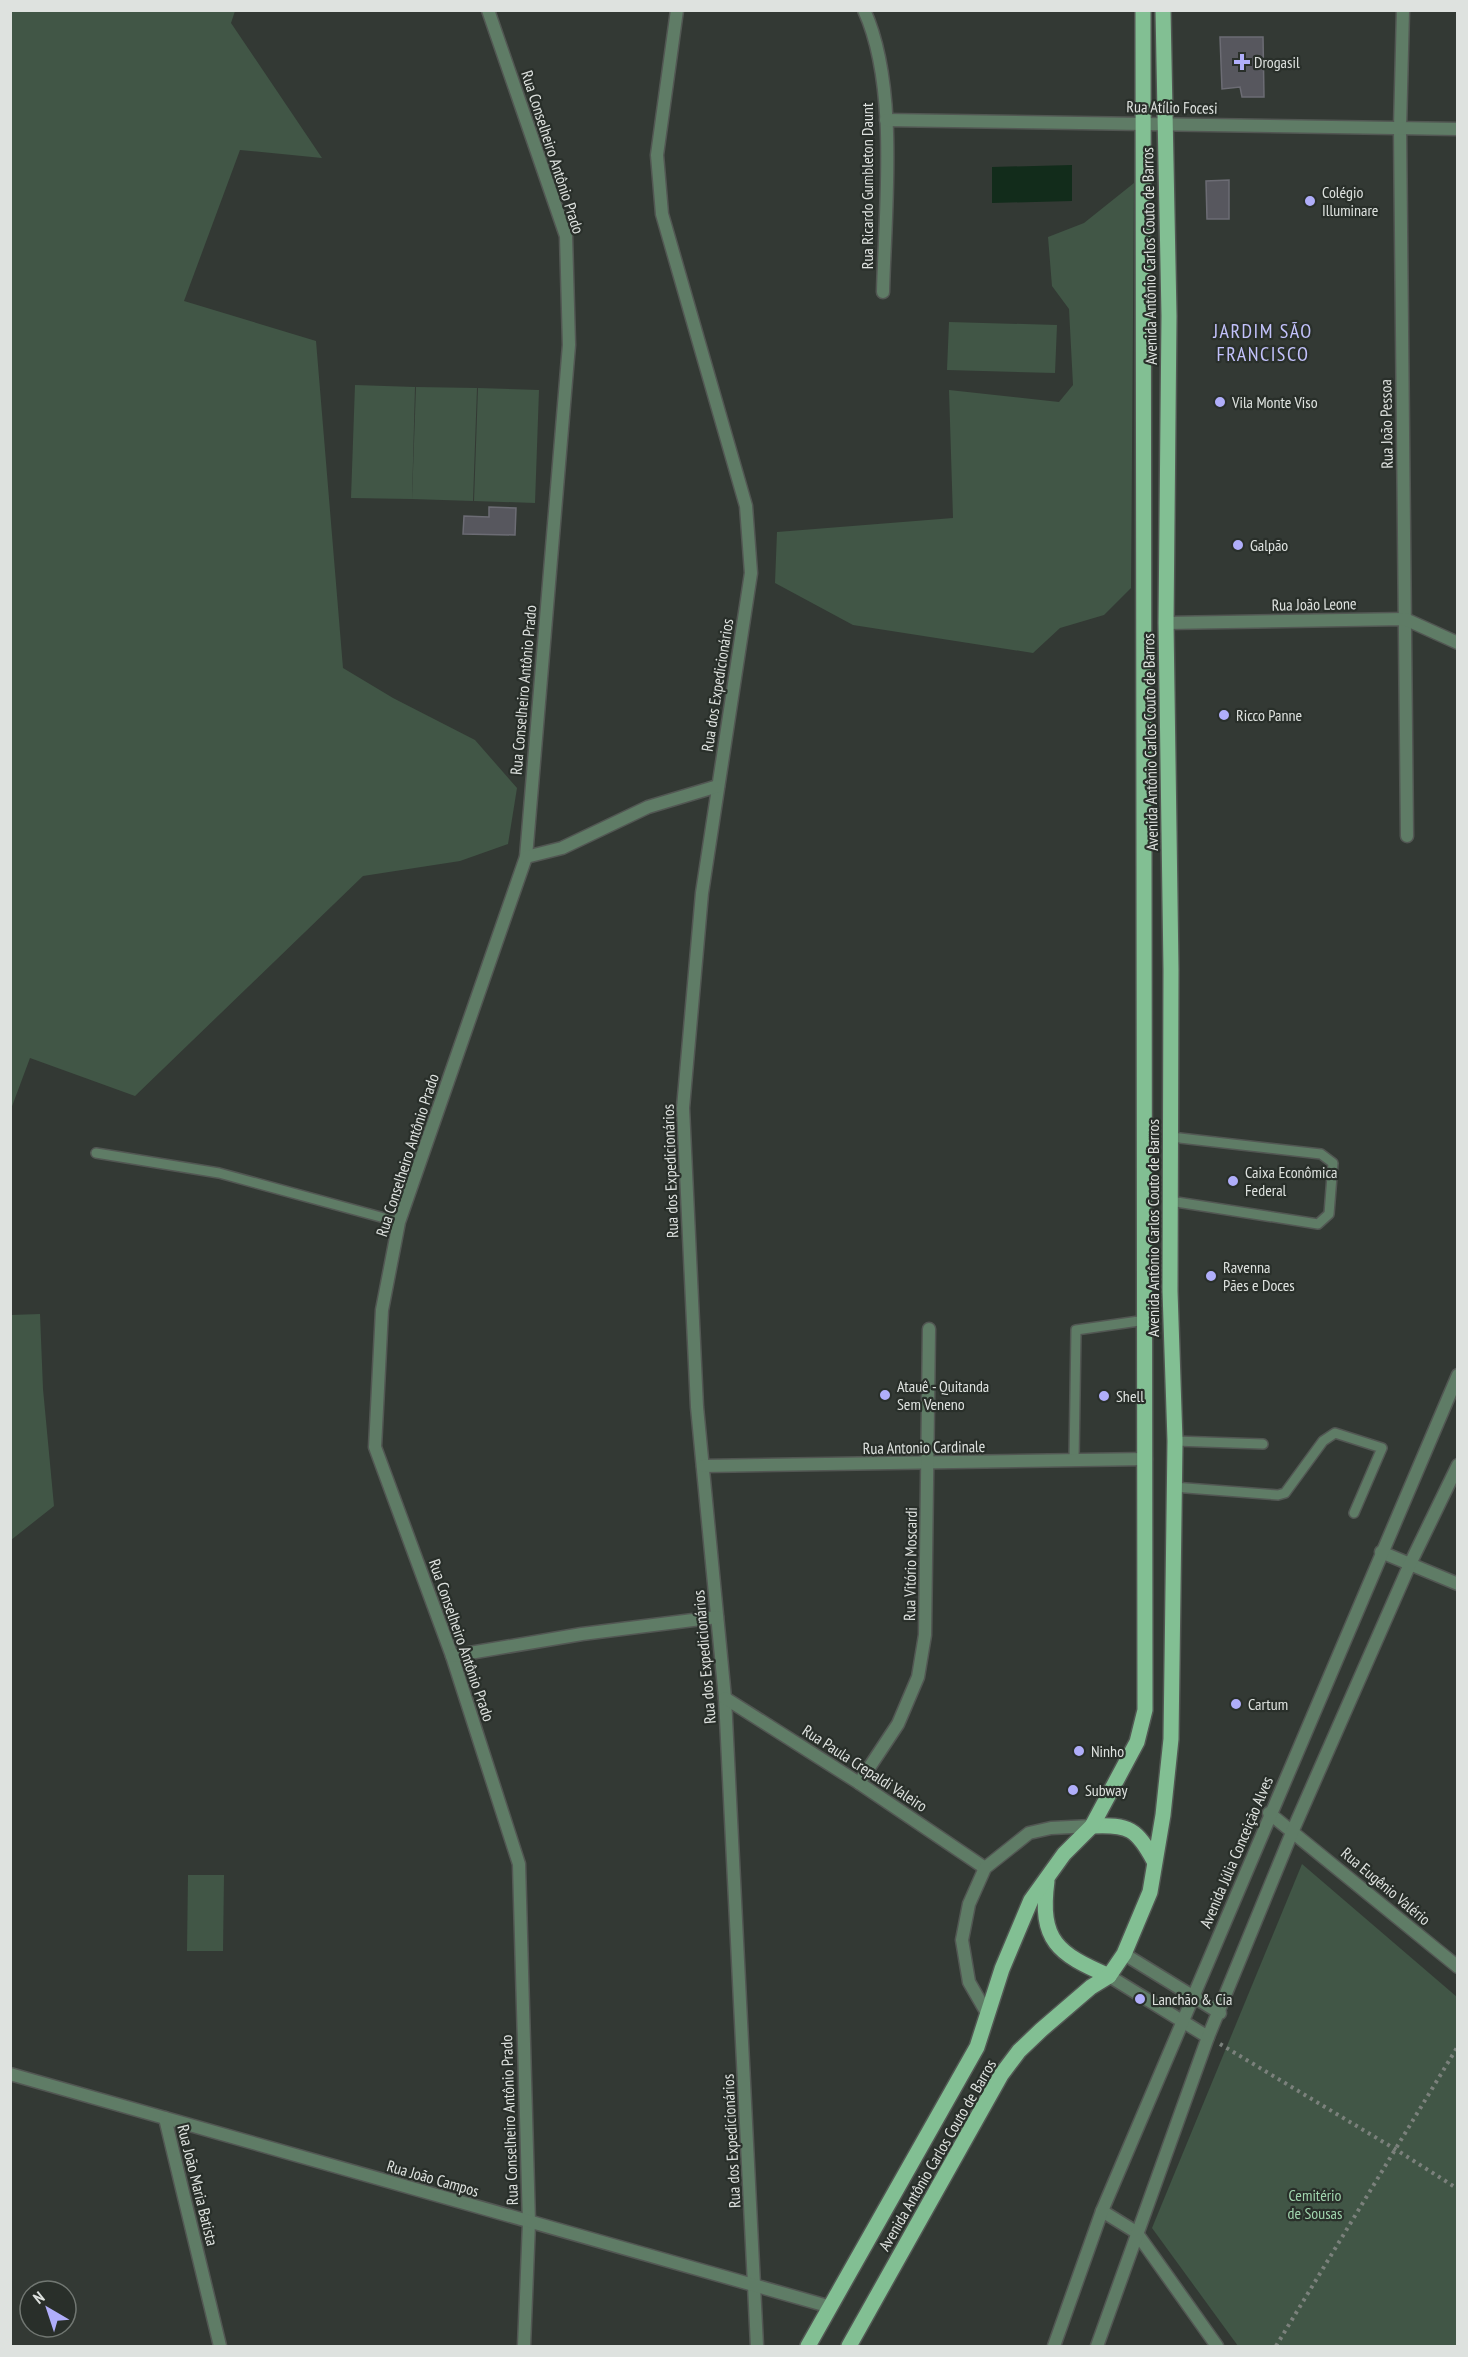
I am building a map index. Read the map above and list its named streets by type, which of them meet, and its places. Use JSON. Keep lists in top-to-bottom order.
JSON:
{
  "streets": {
    "main road": ["Avenida Antônio Carlos Couto de Barros"],
    "street": [
      "Rua Atílio Focesi",
      "Rua Conselheiro Antônio Prado",
      "Rua Ricardo Gumbleton Daunt",
      "Rua João Pessoa",
      "Rua João Leone",
      "Rua dos Expedicionários",
      "Rua Antonio Cardinale",
      "Rua Vitório Moscardi",
      "Rua Paula Crepaldi Valeiro",
      "Avenida Júlia Conceição Alves",
      "Rua Eugênio Valério",
      "Rua João Campos",
      "Rua João Maria Batista"
    ]
  },
  "crossings": [
    ["Rua Atílio Focesi", "Rua Ricardo Gumbleton Daunt"],
    ["Rua Atílio Focesi", "Avenida Antônio Carlos Couto de Barros"],
    ["Rua Atílio Focesi", "Rua João Pessoa"],
    ["Rua Conselheiro Antônio Prado", "Rua João Campos"],
    ["Avenida Antônio Carlos Couto de Barros", "Rua João Leone"],
    ["Avenida Antônio Carlos Couto de Barros", "Rua Antonio Cardinale"],
    ["Avenida Antônio Carlos Couto de Barros", "Rua João Campos"],
    ["Rua João Pessoa", "Rua João Leone"],
    ["Rua dos Expedicionários", "Rua Antonio Cardinale"],
    ["Rua dos Expedicionários", "Rua Paula Crepaldi Valeiro"],
    ["Rua dos Expedicionários", "Rua João Campos"],
    ["Rua Antonio Cardinale", "Rua Vitório Moscardi"],
    ["Rua Vitório Moscardi", "Rua Paula Crepaldi Valeiro"],
    ["Avenida Júlia Conceição Alves", "Rua Eugênio Valério"],
    ["Rua João Campos", "Rua João Maria Batista"]
  ],
  "districts": ["JARDIM SÃO FRANCISCO"],
  "parks": ["Cemitério de Sousas"],
  "places": {
    "health": ["Drogasil"],
    "other": [
      "Colégio Illuminare",
      "Vila Monte Viso",
      "Galpão",
      "Ricco Panne",
      "Caixa Econômica Federal",
      "Ravenna Pães e Doces",
      "Atauê - Quitanda Sem Veneno",
      "Shell",
      "Cartum",
      "Ninho",
      "Subway",
      "Lanchão & Cia"
    ]
  },
  "north": "top left"
}
